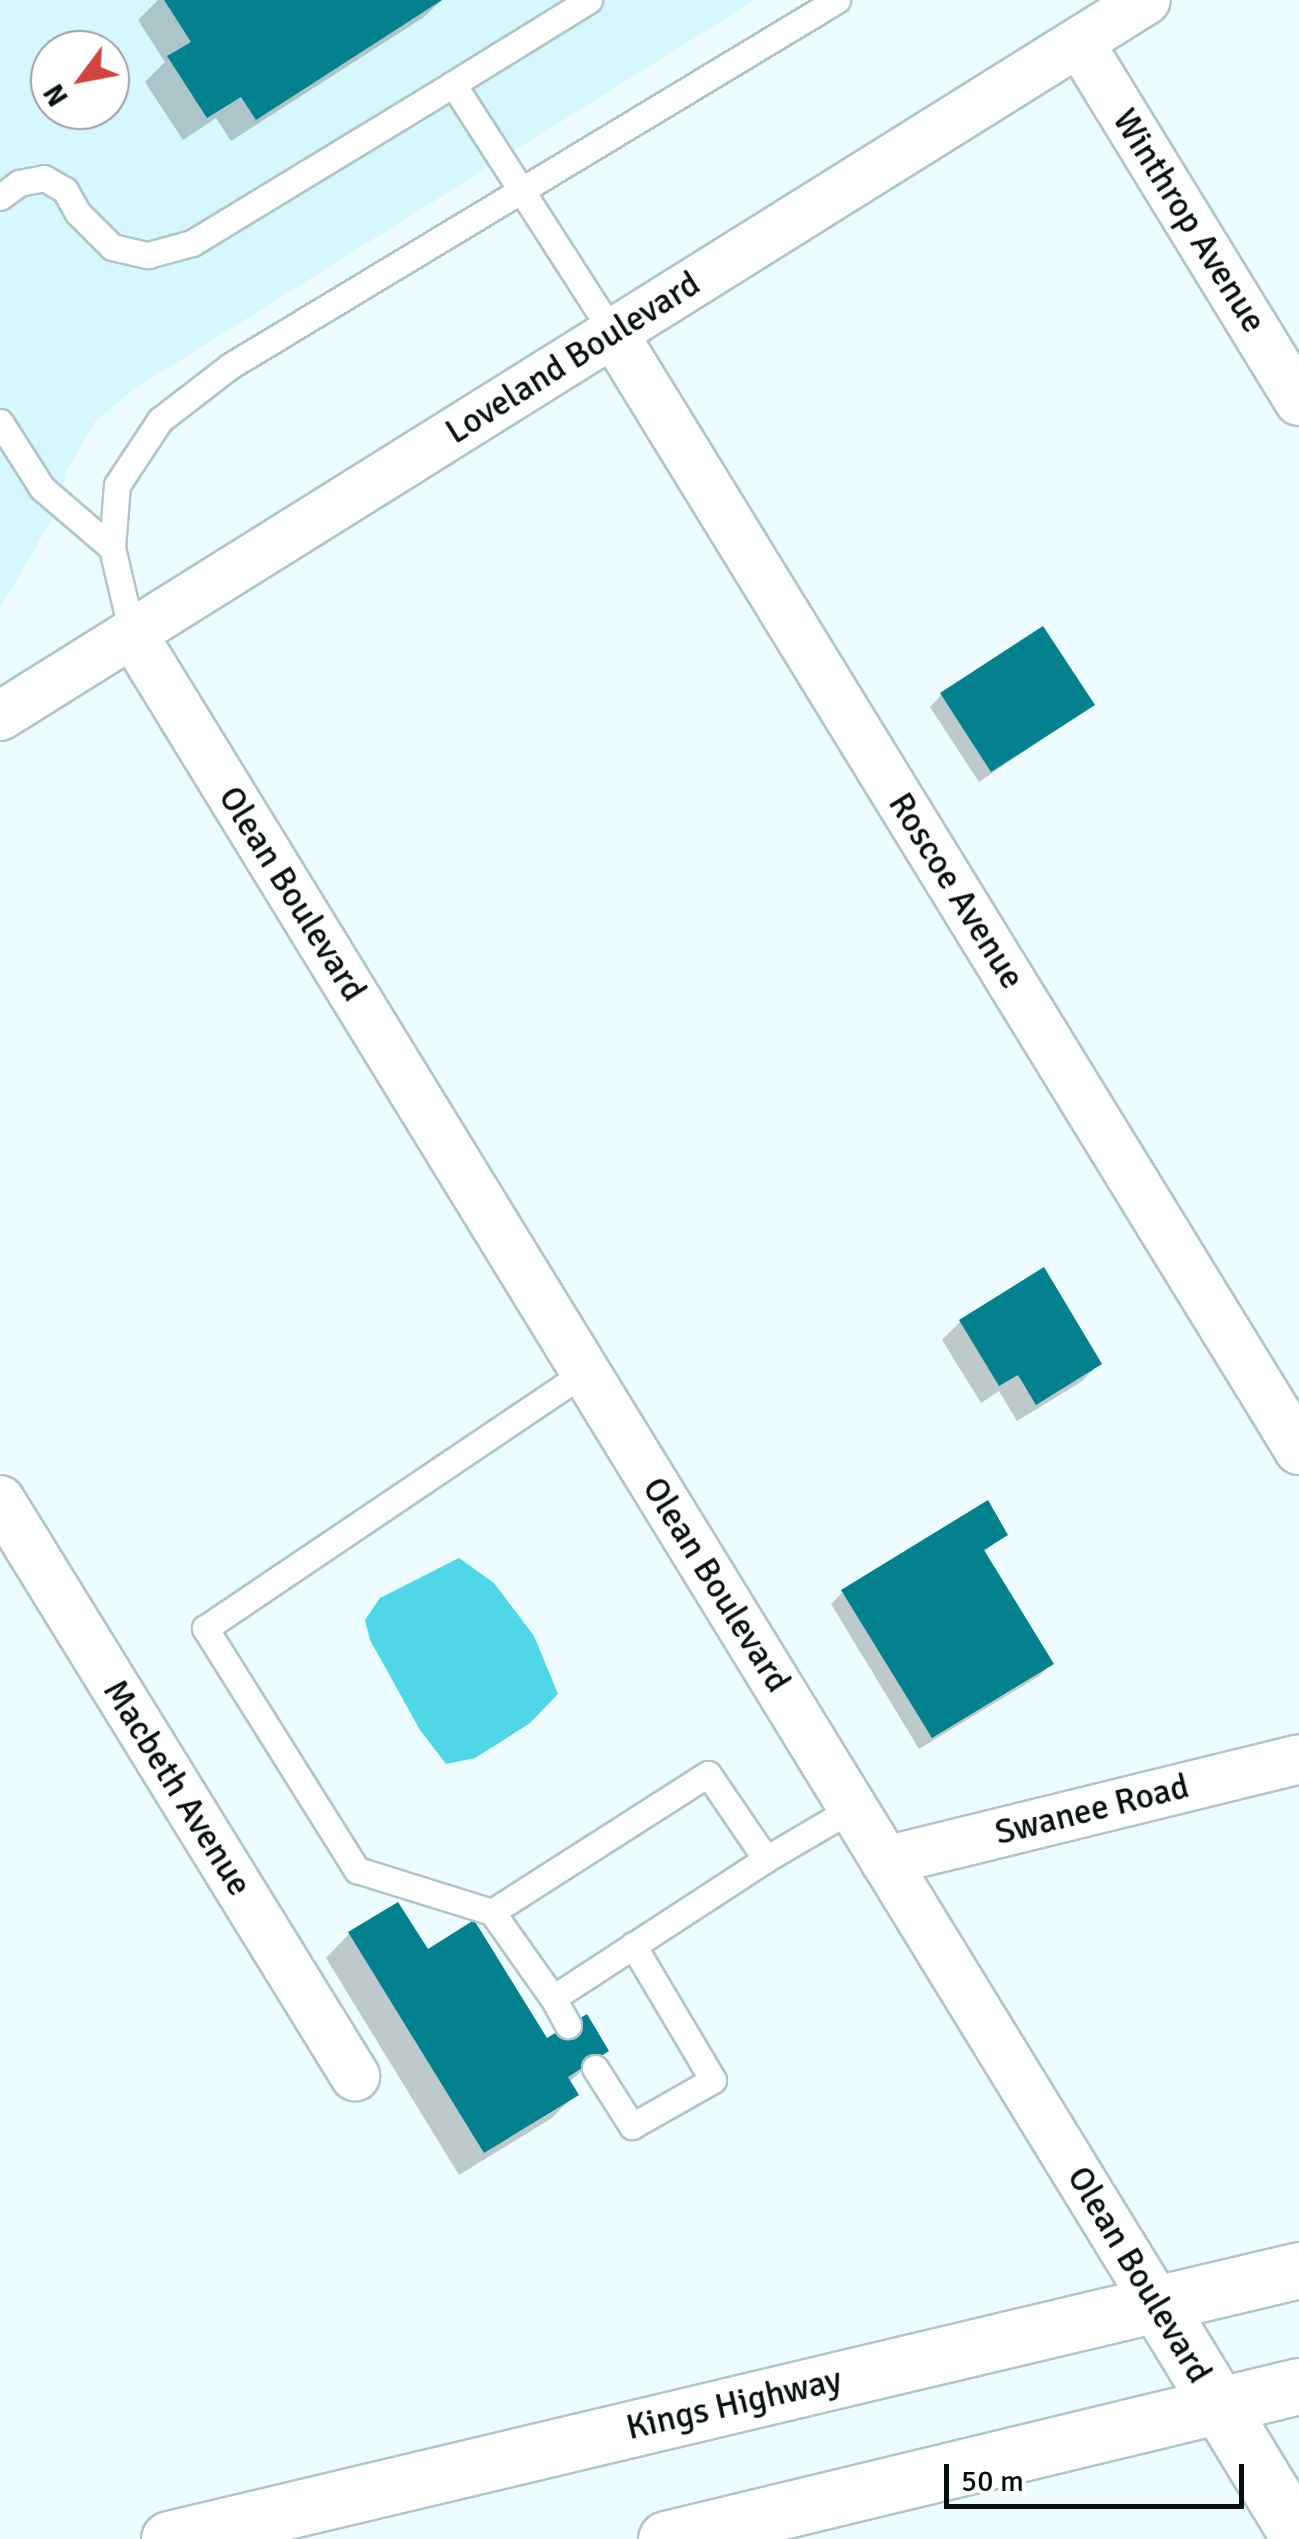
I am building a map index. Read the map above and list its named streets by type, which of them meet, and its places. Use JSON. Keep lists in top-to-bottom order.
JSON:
{
  "streets": {
    "main road": ["Olean Boulevard", "Kings Highway"],
    "street": [
      "Winthrop Avenue",
      "Loveland Boulevard",
      "Roscoe Avenue",
      "Macbeth Avenue",
      "Swanee Road"
    ]
  },
  "crossings": [
    ["Winthrop Avenue", "Loveland Boulevard"],
    ["Loveland Boulevard", "Roscoe Avenue"],
    ["Loveland Boulevard", "Olean Boulevard"],
    ["Olean Boulevard", "Swanee Road"],
    ["Olean Boulevard", "Kings Highway"]
  ],
  "scale_bar": "50 m",
  "north": "bottom left"
}
